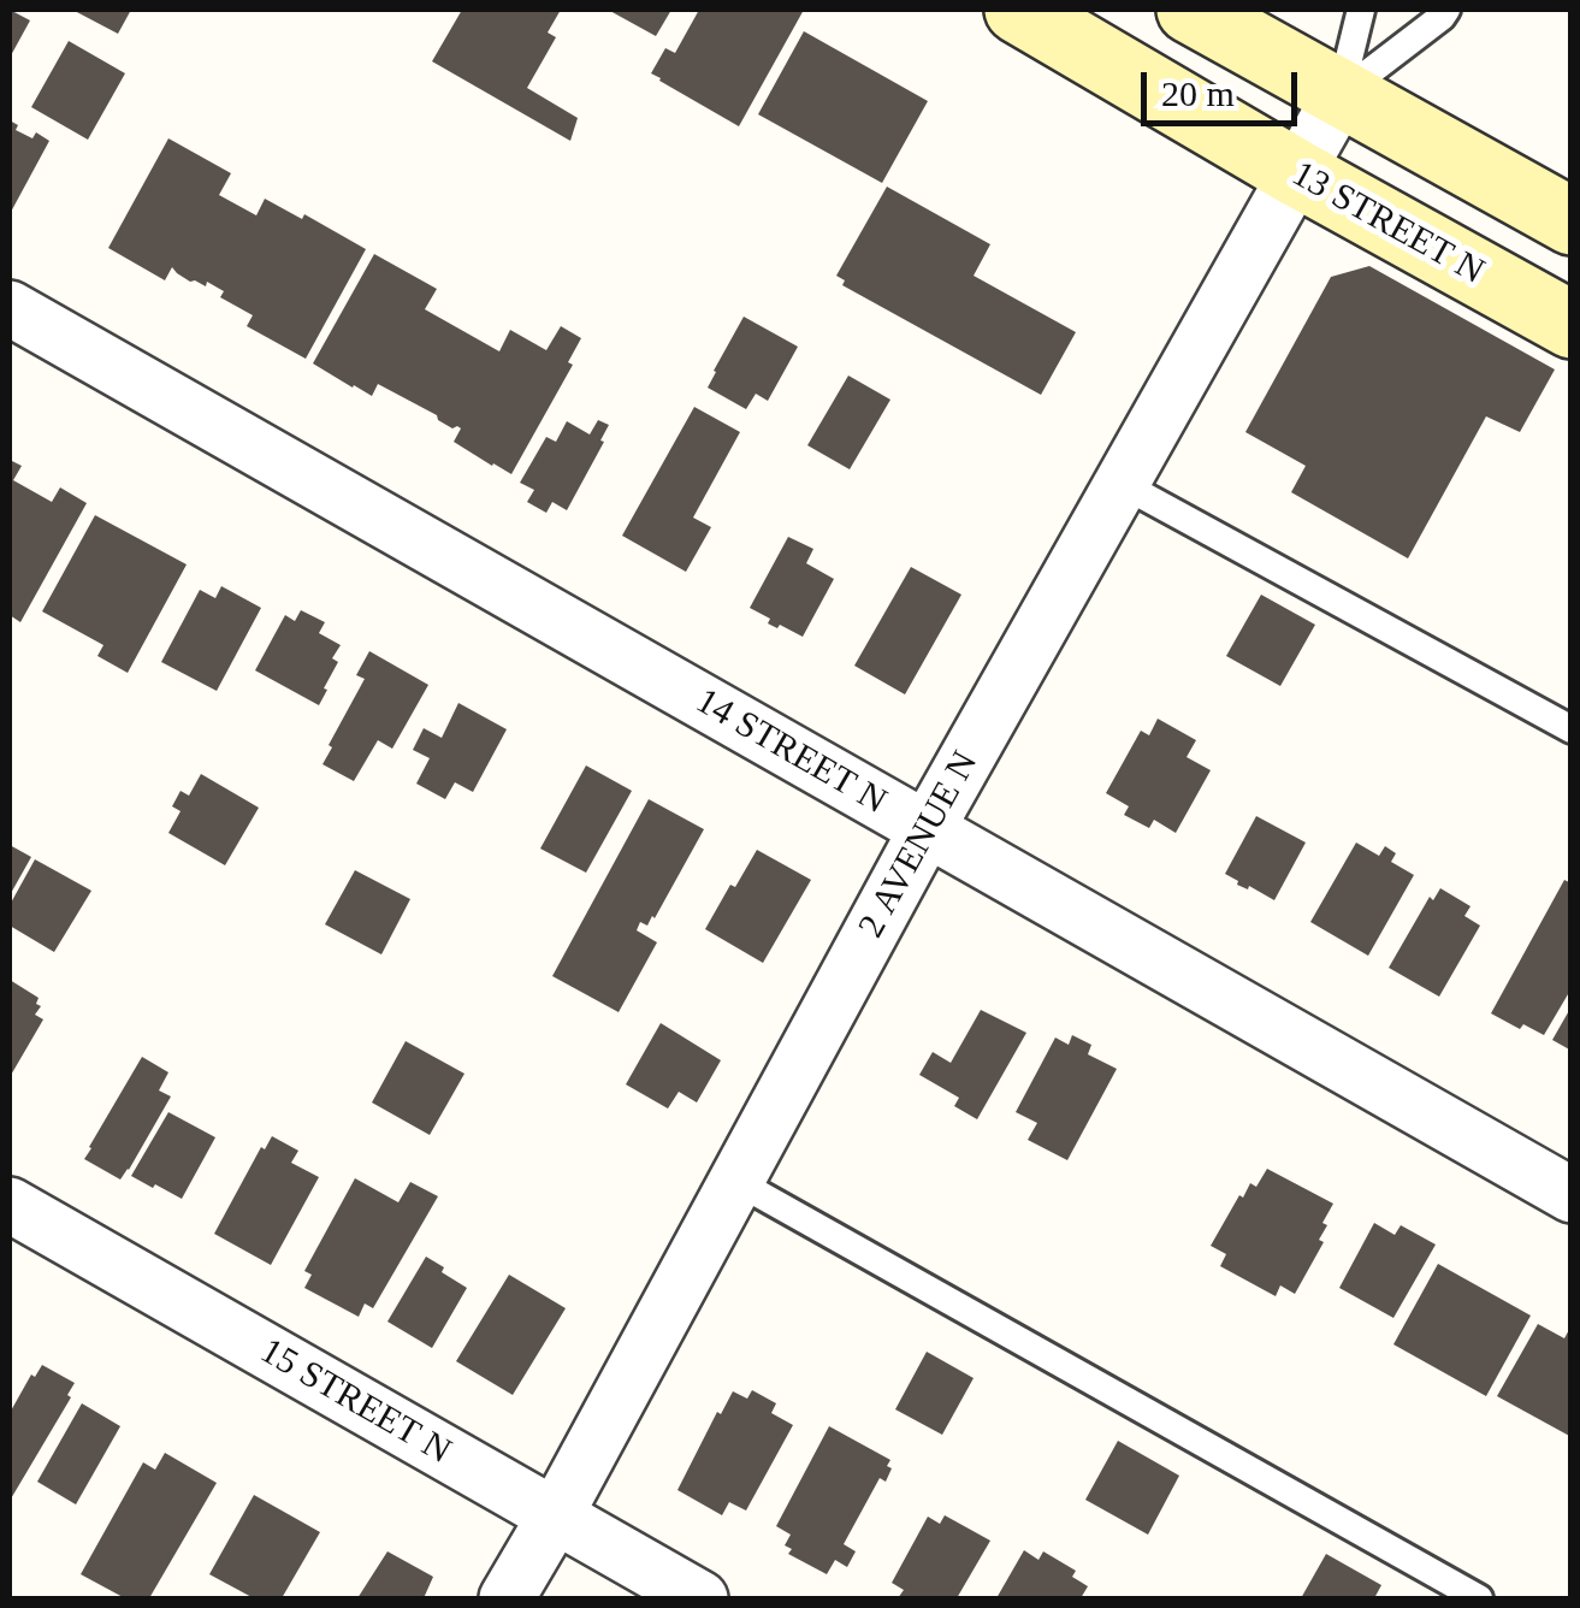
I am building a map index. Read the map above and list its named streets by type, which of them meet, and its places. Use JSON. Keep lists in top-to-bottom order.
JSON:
{
  "streets": {
    "street": [
      "13 STREET N",
      "14 STREET N",
      "2 AVENUE N",
      "15 STREET N"
    ]
  },
  "crossings": [
    ["13 STREET N", "2 AVENUE N"],
    ["14 STREET N", "2 AVENUE N"],
    ["2 AVENUE N", "15 STREET N"]
  ],
  "scale_bar": "20 m"
}
